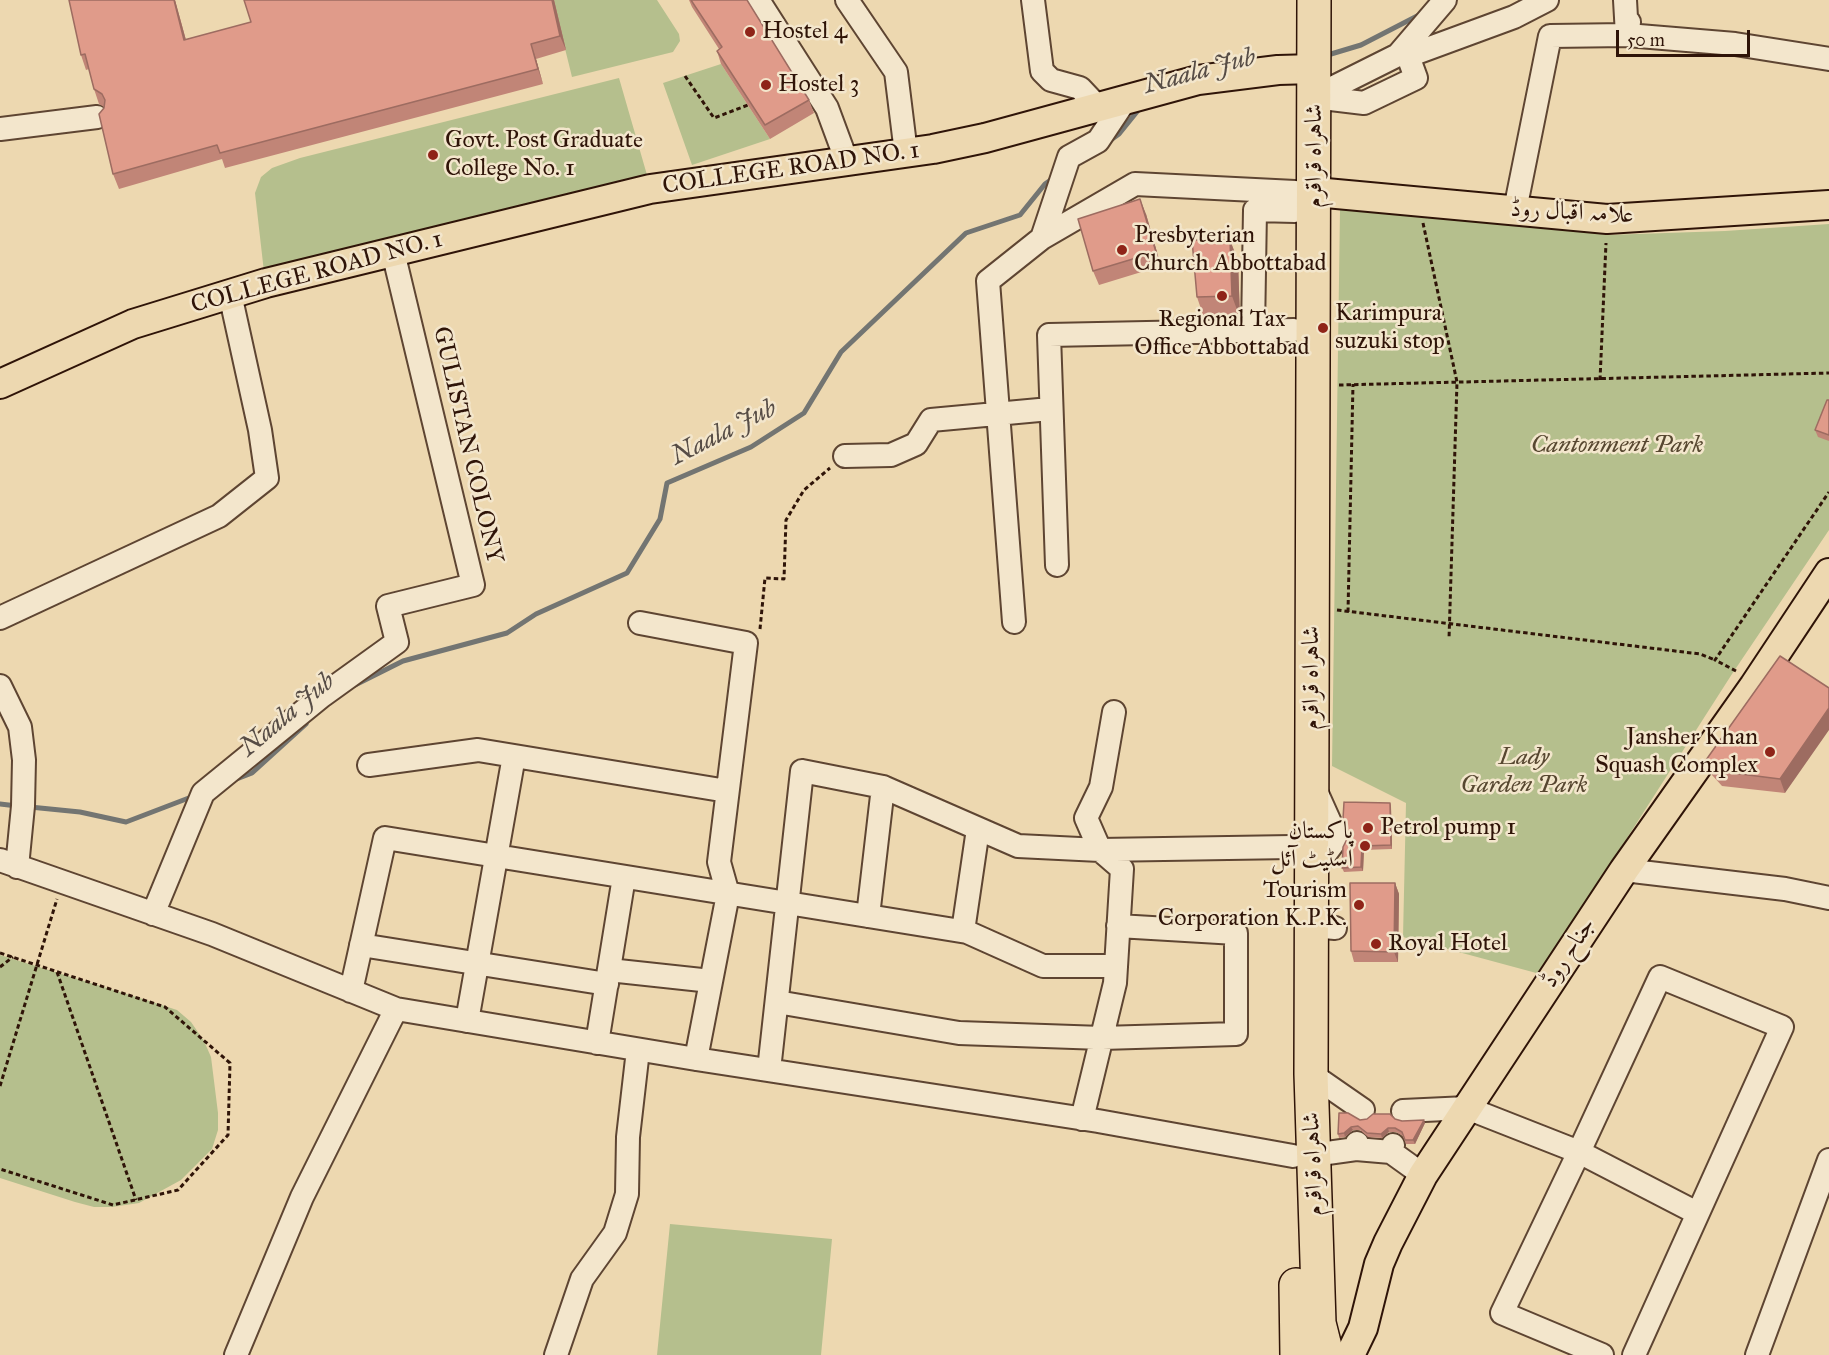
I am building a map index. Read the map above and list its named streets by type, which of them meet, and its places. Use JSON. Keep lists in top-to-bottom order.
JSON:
{
  "streets": {
    "highway": ["شاہراہ قراقرم"],
    "main road": ["COLLEGE ROAD NO. 1", "علامہ اقبال روڈ", "جناح روڈ"],
    "street": ["GULISTAN COLONY"]
  },
  "crossings": [
    ["شاہراہ قراقرم", "COLLEGE ROAD NO. 1"],
    ["شاہراہ قراقرم", "علامہ اقبال روڈ"],
    ["COLLEGE ROAD NO. 1", "GULISTAN COLONY"]
  ],
  "water": ["Naala Jub"],
  "parks": ["Cantonment Park", "Lady Garden Park"],
  "places": [
    "Hostel 4",
    "Hostel 3",
    "Govt. Post Graduate College No. 1",
    "Presbyterian Church Abbottabad",
    "Regional Tax Office Abbottabad",
    "Karimpura suzuki stop",
    "Jansher Khan Squash Complex",
    "Petrol pump 1",
    "پاکستان اسٹیٹ آئل",
    "Tourism Corporation K.P.K.",
    "Royal Hotel"
  ],
  "scale_bar": "50 m"
}
